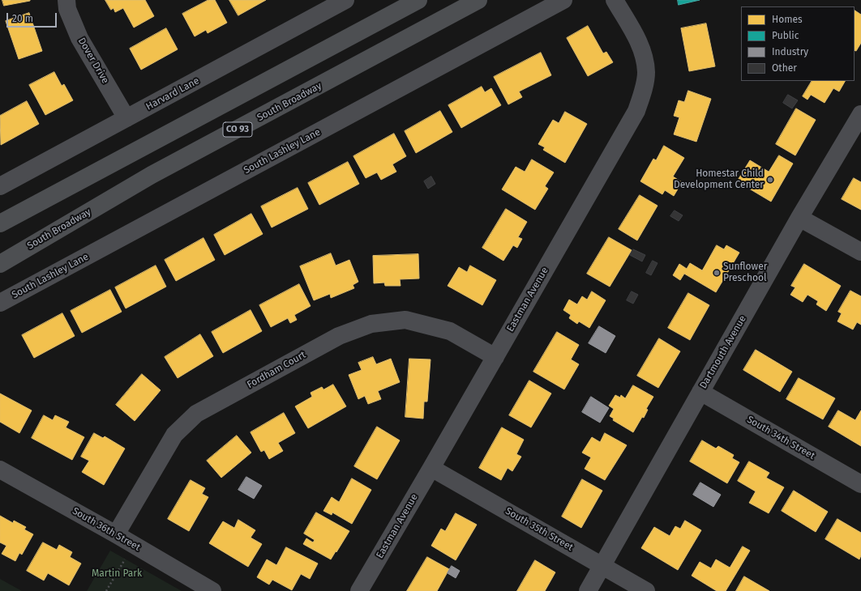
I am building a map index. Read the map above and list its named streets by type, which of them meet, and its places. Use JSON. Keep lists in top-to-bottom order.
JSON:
{
  "streets": {
    "main road": ["South Broadway", "CO 93"],
    "street": [
      "Dover Drive",
      "Harvard Lane",
      "South Lashley Lane",
      "Eastman Avenue",
      "Dartmouth Avenue",
      "Fordham Court",
      "South 34th Street",
      "South 36th Street",
      "South 35th Street"
    ]
  },
  "crossings": [
    ["Dover Drive", "Harvard Lane"],
    ["Eastman Avenue", "Fordham Court"],
    ["Eastman Avenue", "South 35th Street"],
    ["Dartmouth Avenue", "South 34th Street"],
    ["Dartmouth Avenue", "South 35th Street"],
    ["Fordham Court", "South 36th Street"]
  ],
  "parks": ["Martin Park"],
  "places": ["Homestar Child Development Center", "Sunflower Preschool"],
  "legend": [
    "Homes",
    "Public",
    "Industry",
    "Other"
  ],
  "scale_bar": "20 m"
}
